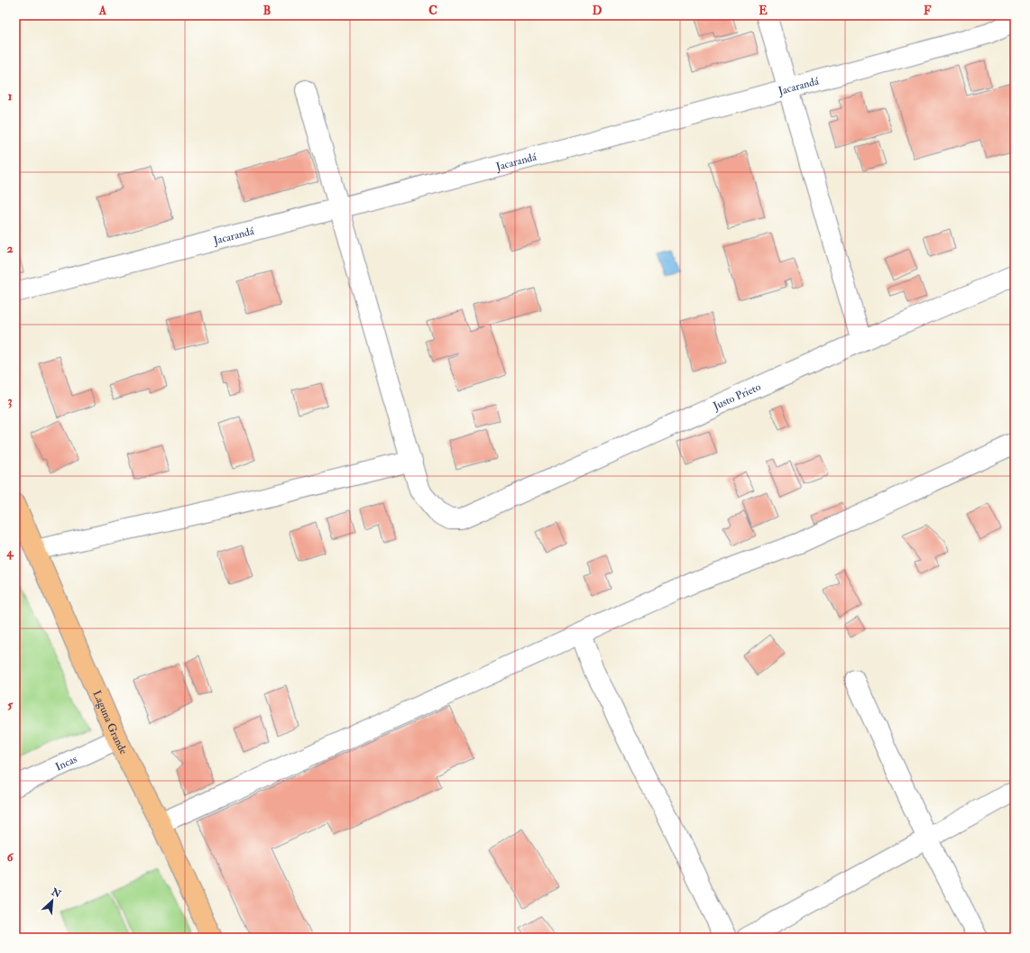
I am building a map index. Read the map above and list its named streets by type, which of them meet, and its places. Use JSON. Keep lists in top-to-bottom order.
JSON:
{
  "streets": {
    "main road": ["Laguna Grande"],
    "street": ["Jacarandá", "Justo Prieto", "Incas"]
  },
  "crossings": [
    ["Laguna Grande", "Incas"]
  ],
  "north": "top right",
  "grid": {
    "columns": [
      "A",
      "B",
      "C",
      "D",
      "E",
      "F"
    ],
    "rows": [
      "1",
      "2",
      "3",
      "4",
      "5",
      "6"
    ]
  }
}
